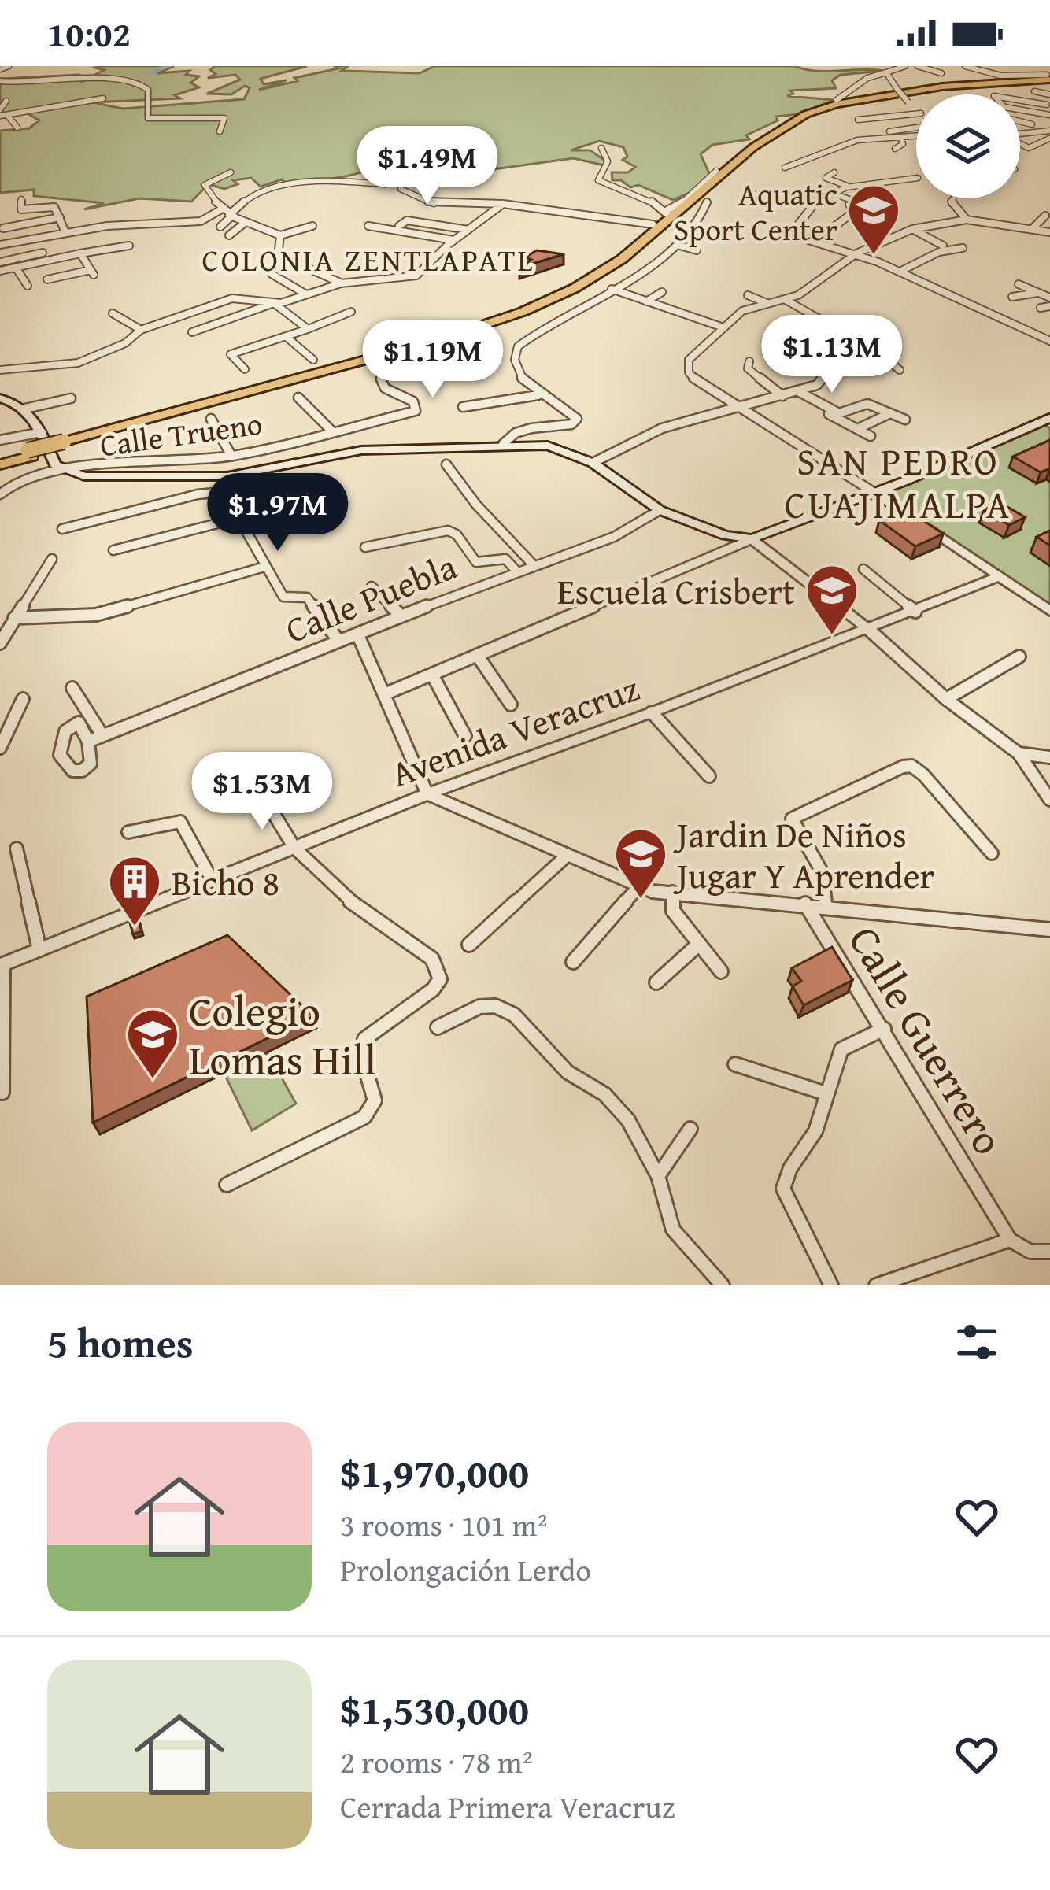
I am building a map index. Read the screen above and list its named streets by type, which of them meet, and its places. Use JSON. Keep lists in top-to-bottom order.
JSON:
{
  "streets": {
    "street": [
      "Calle Trueno",
      "Calle Puebla",
      "Avenida Veracruz",
      "Calle Guerrero"
    ]
  },
  "districts": ["COLONIA ZENTLAPATL", "SAN PEDRO CUAJIMALPA"],
  "places": {
    "school or university": [
      "Aquatic Sport Center",
      "Escuela Crisbert",
      "Jardin De Niños Jugar Y Aprender",
      "Colegio Lomas Hill"
    ],
    "building": ["Bicho 8"]
  },
  "page": {
    "status": "10:02",
    "price": [
      "$1.49M",
      "$1.13M",
      "$1.19M",
      "$1.97M",
      "$1.53M"
    ],
    "heading": "5 homes",
    "list": [
      {
        "name": "$1,970,000",
        "note": "3 rooms · 101 m² · Prolongación Lerdo"
      },
      {
        "name": "$1,530,000",
        "note": "2 rooms · 78 m² · Cerrada Primera Veracruz"
      }
    ]
  }
}
